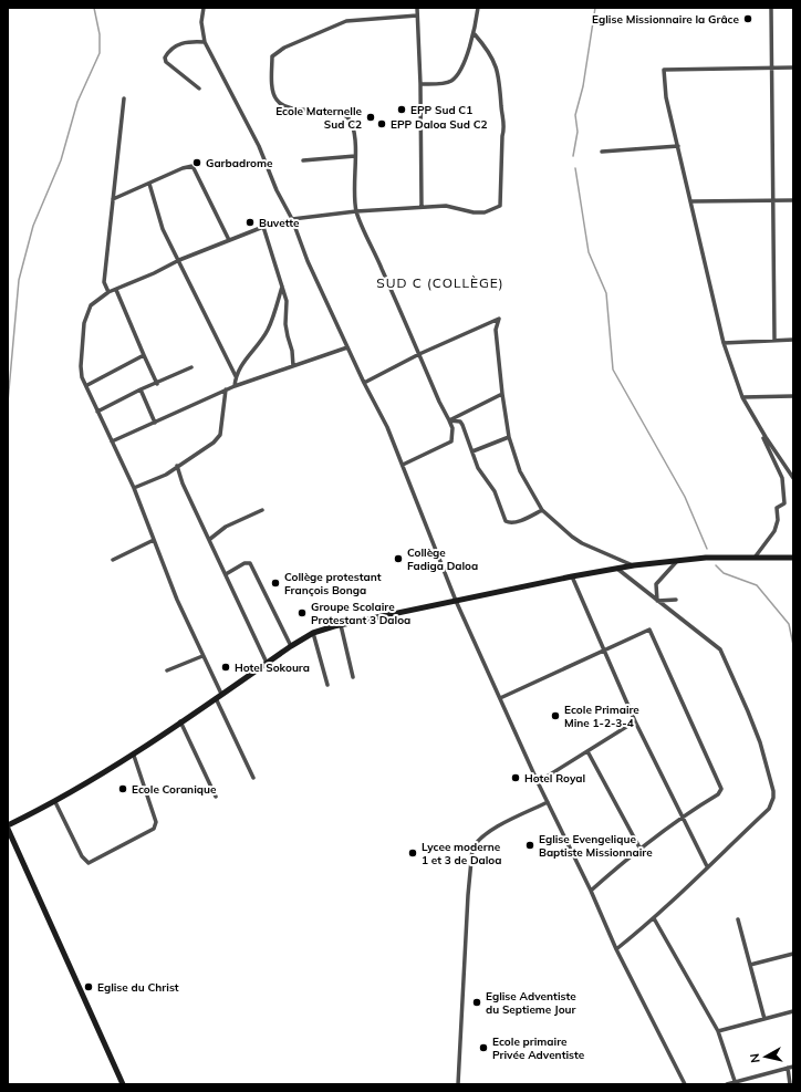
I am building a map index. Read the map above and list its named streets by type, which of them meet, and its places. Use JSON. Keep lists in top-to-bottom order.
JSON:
{
  "districts": ["SUD C (COLLÈGE)"],
  "places": [
    "Eglise Missionnaire la Grâce",
    "EPP Sud C1",
    "Ecole Maternelle Sud C2",
    "EPP Daloa Sud C2",
    "Garbadrome",
    "Buvette",
    "Collège Fadiga Daloa",
    "Collège protestant François Bonga",
    "Groupe Scolaire Protestant 3 Daloa",
    "Hotel Sokoura",
    "Ecole Primaire Mine 1-2-3-4",
    "Hotel Royal",
    "Ecole Coranique",
    "Eglise Evengelique Baptiste Missionnaire",
    "Lycee moderne 1 et 3 de Daloa",
    "Eglise du Christ",
    "Eglise Adventiste du Septieme Jour",
    "Ecole primaire Privée Adventiste"
  ],
  "north": "left"
}
